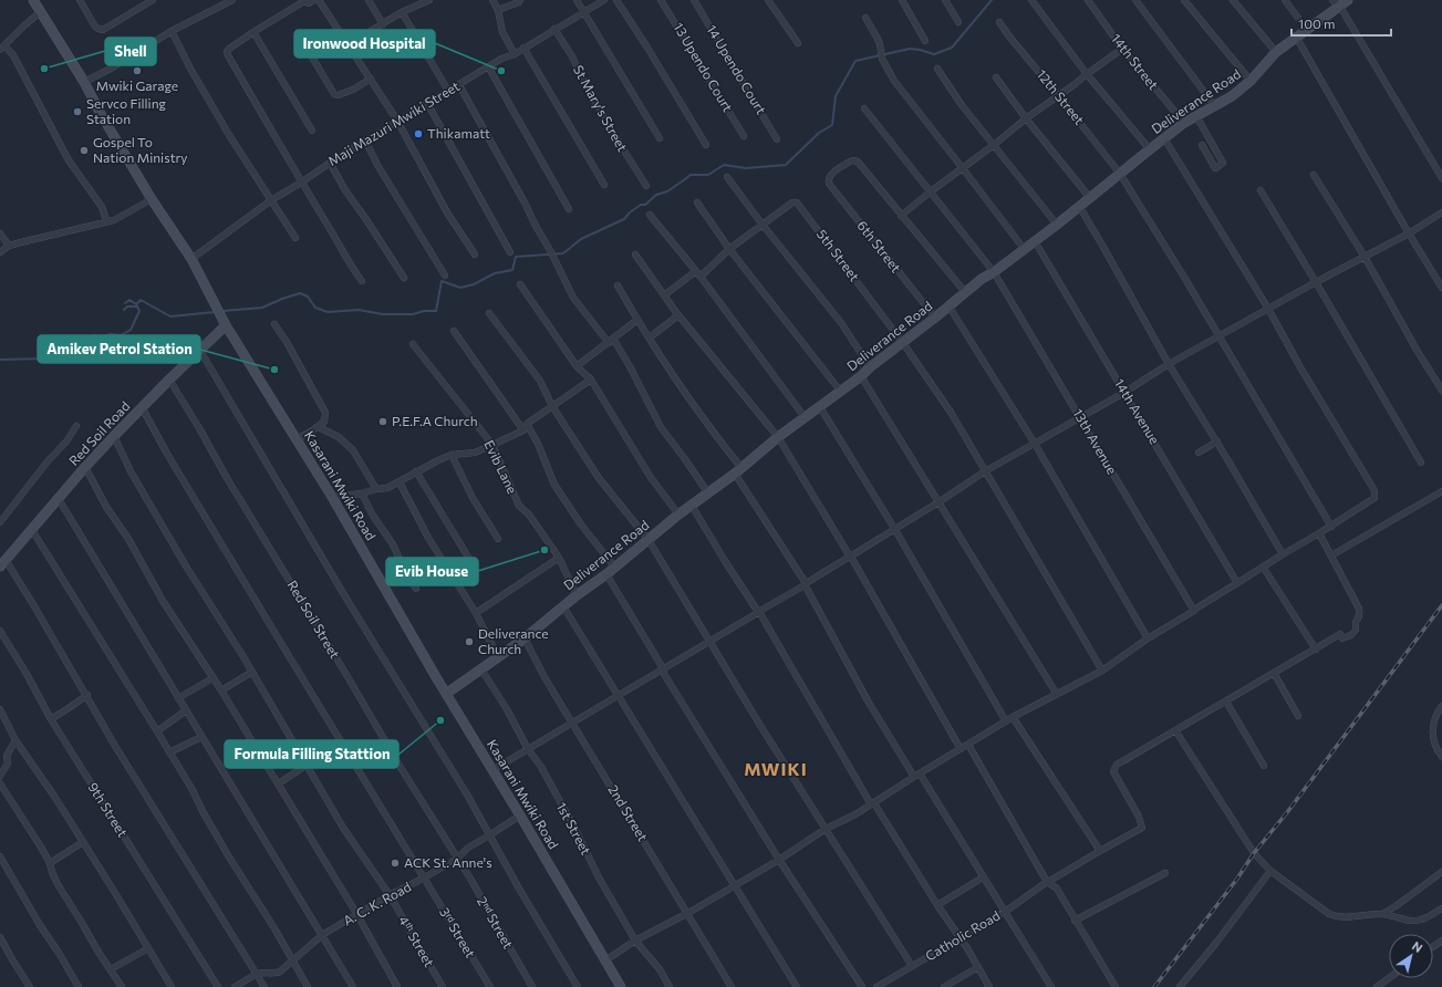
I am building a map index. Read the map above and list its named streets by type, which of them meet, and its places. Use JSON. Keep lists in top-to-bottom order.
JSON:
{
  "streets": {
    "street": [
      "14th Street",
      "13 Upendo Court",
      "14 Upendo Court",
      "12th Street",
      "Deliverance Road",
      "St Mary's Street",
      "Maji Mazuri Mwiki Street",
      "6th Street",
      "5th Street",
      "14th Avenue",
      "Red Soil Road",
      "13th Avenue",
      "Evib Lane",
      "Kasarani Mwiki Road",
      "Red Soil Street",
      "9th Street",
      "2nd Street",
      "1st Street",
      "A. C. K. Road",
      "2ⁿᵈ Street",
      "3ʳᵈ Street",
      "Catholic Road",
      "4ᵗʰ Street"
    ]
  },
  "crossings": [
    ["14th Street", "Deliverance Road"],
    ["12th Street", "Deliverance Road"],
    ["Deliverance Road", "6th Street"],
    ["Deliverance Road", "5th Street"],
    ["Deliverance Road", "14th Avenue"],
    ["Deliverance Road", "13th Avenue"],
    ["Deliverance Road", "Evib Lane"],
    ["Deliverance Road", "Kasarani Mwiki Road"],
    ["Deliverance Road", "2nd Street"],
    ["Deliverance Road", "1st Street"],
    ["St Mary's Street", "Maji Mazuri Mwiki Street"],
    ["Maji Mazuri Mwiki Street", "Kasarani Mwiki Road"],
    ["Red Soil Road", "Kasarani Mwiki Road"],
    ["Red Soil Road", "Red Soil Street"],
    ["Red Soil Road", "3ʳᵈ Street"],
    ["Red Soil Road", "4ᵗʰ Street"],
    ["Kasarani Mwiki Road", "A. C. K. Road"],
    ["Red Soil Street", "A. C. K. Road"],
    ["Red Soil Street", "2ⁿᵈ Street"],
    ["A. C. K. Road", "2ⁿᵈ Street"],
    ["A. C. K. Road", "3ʳᵈ Street"],
    ["A. C. K. Road", "4ᵗʰ Street"]
  ],
  "districts": ["MWIKI"],
  "places": [
    "Shell",
    "Mwiki Garage",
    "Ironwood Hospital",
    "Servco Filling Station",
    "Thikamatt",
    "Gospel To Nation Ministry",
    "Amikev Petrol Station",
    "P.E.F.A Church",
    "Evib House",
    "Deliverance Church",
    "Formula Filling Stattion",
    "ACK St. Anne's"
  ],
  "scale_bar": "100 m",
  "north": "top right"
}
